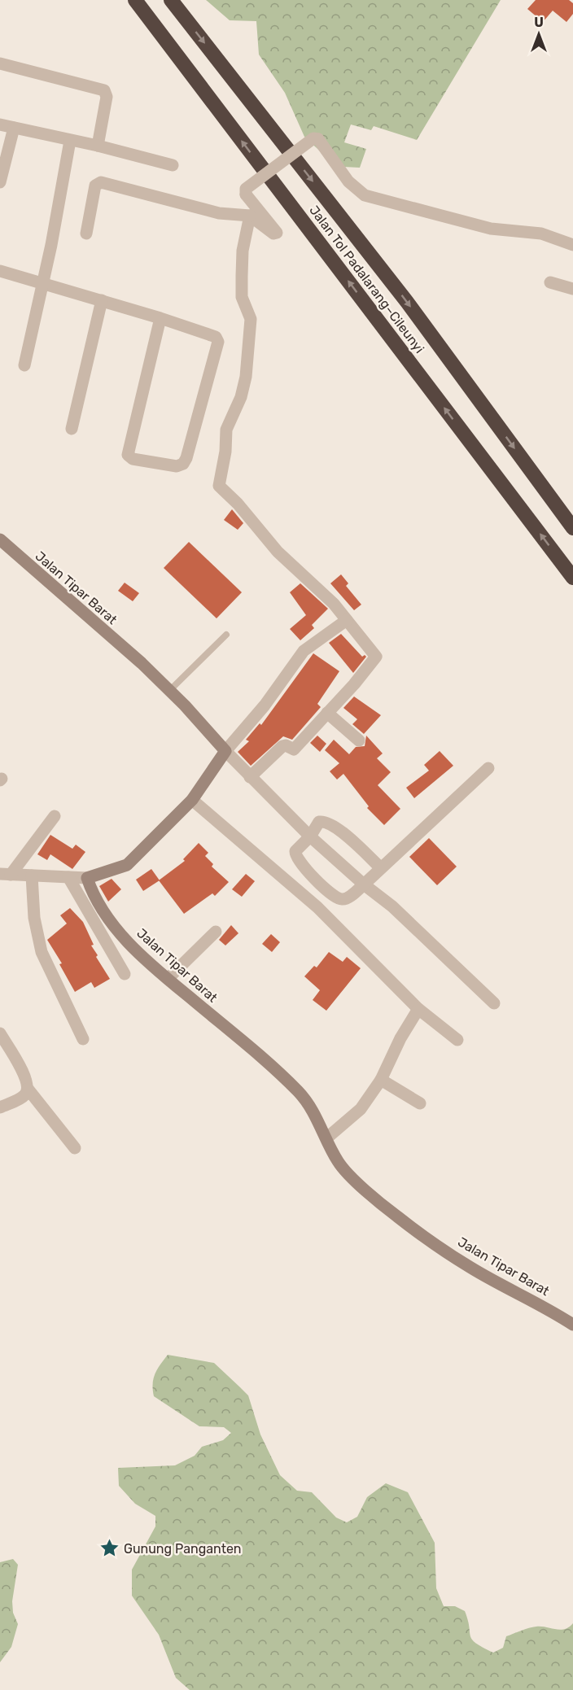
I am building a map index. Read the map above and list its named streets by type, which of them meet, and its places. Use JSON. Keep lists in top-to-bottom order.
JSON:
{
  "streets": {
    "highway": ["Jalan Tol Padalarang–Cileunyi"],
    "street": ["Jalan Tipar Barat"]
  },
  "places": {
    "place": ["Gunung Panganten"]
  },
  "north": "top"
}
